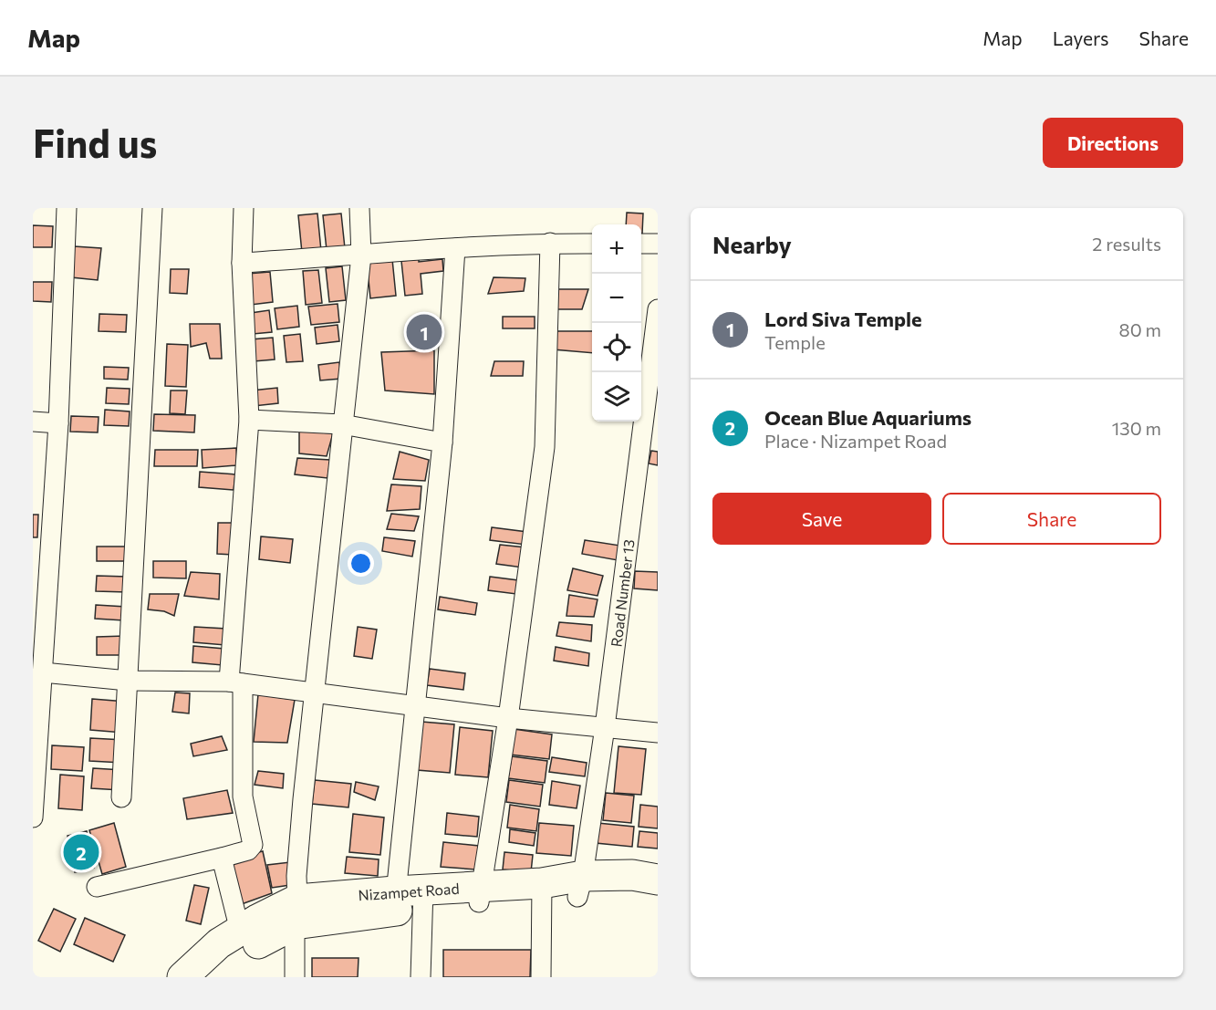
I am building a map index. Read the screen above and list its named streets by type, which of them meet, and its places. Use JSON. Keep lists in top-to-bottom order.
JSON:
{
  "streets": {
    "main road": ["Nizampet Road"],
    "street": ["Road Number 13"]
  },
  "crossings": [
    ["Road Number 13", "Nizampet Road"]
  ],
  "page": {
    "header": "Map",
    "nav": ["Map", "Layers", "Share"],
    "buttons": [
      "Directions",
      ["Save", "Share"]
    ],
    "title": "Find us",
    "heading": ["Nearby", "2 results"],
    "map_buttons": ["+", "−"],
    "list": [
      {
        "mark": "1",
        "name": "Lord Siva Temple",
        "note": "Temple",
        "value": "80 m"
      },
      {
        "mark": "2",
        "name": "Ocean Blue Aquariums",
        "note": "Place · Nizampet Road",
        "value": "130 m"
      }
    ],
    "pins": ["1", "2"]
  }
}
